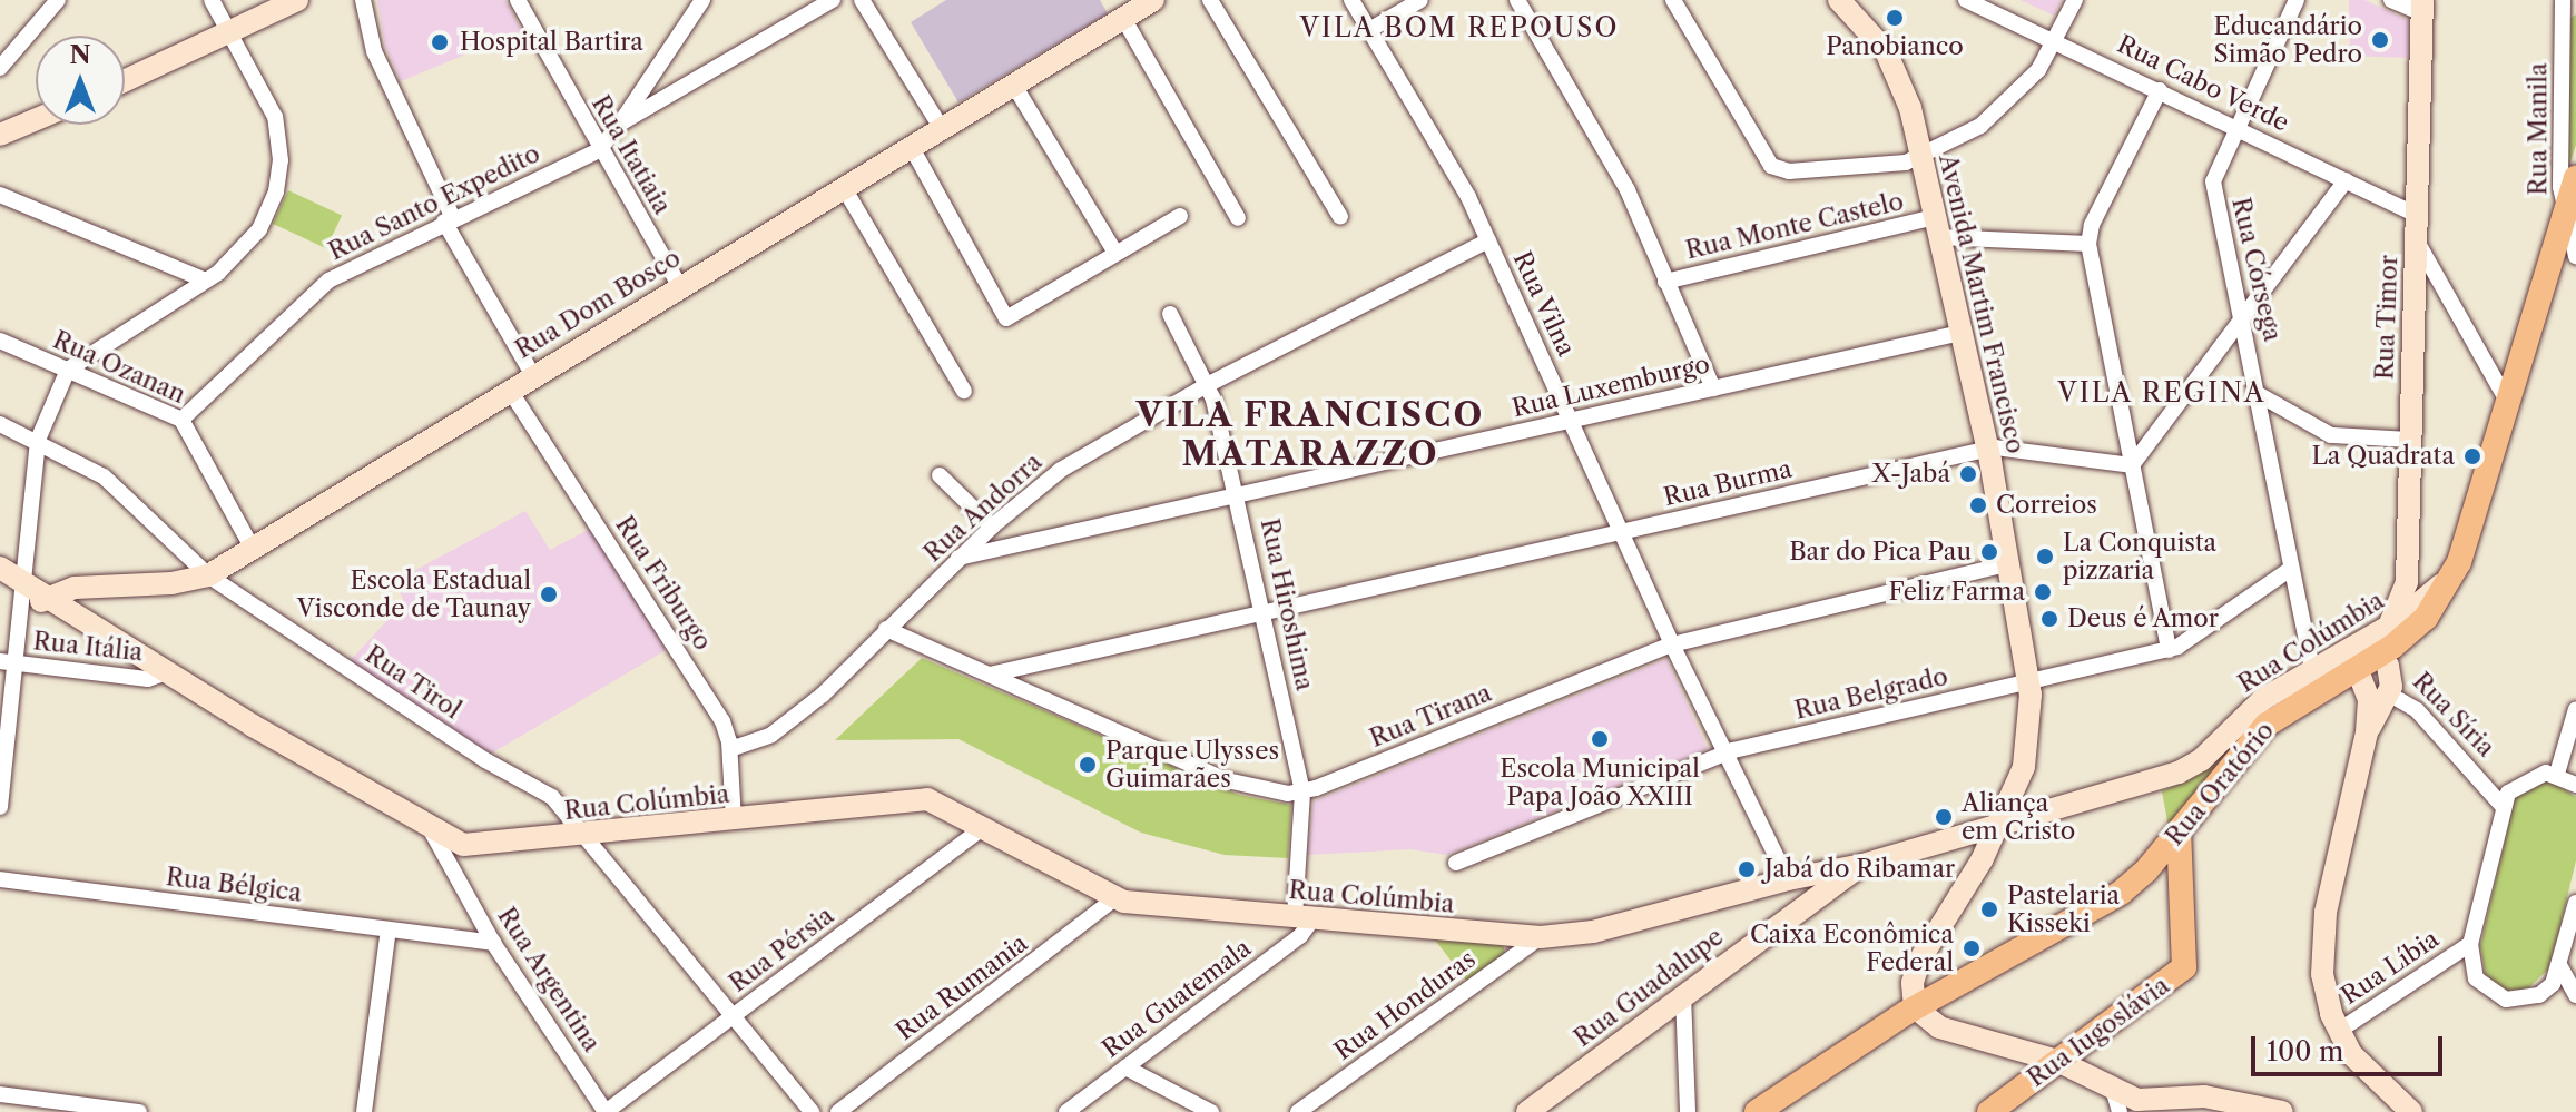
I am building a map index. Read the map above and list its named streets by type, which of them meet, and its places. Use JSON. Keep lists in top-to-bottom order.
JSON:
{
  "streets": {
    "main road": [
      "Rua Dom Bosco",
      "Avenida Martim Francisco",
      "Rua Timor",
      "Rua Colúmbia",
      "Rua Síria",
      "Rua Oratório",
      "Rua Guadalupe",
      "Rua Iugoslávia"
    ],
    "street": [
      "Rua Cabo Verde",
      "Rua Manila",
      "Rua Itatiaia",
      "Rua Santo Expedito",
      "Rua Monte Castelo",
      "Rua Córsega",
      "Rua Vilna",
      "Rua Ozanan",
      "Rua Luxemburgo",
      "Rua Burma",
      "Rua Andorra",
      "Rua Friburgo",
      "Rua Hiroshima",
      "Rua Itália",
      "Rua Tirol",
      "Rua Belgrado",
      "Rua Tirana",
      "Rua Bélgica",
      "Rua Pérsia",
      "Rua Líbia",
      "Rua Argentina",
      "Rua Rumania",
      "Rua Guatemala",
      "Rua Honduras"
    ]
  },
  "crossings": [
    ["Rua Cabo Verde", "Rua Córsega"],
    ["Rua Cabo Verde", "Rua Timor"],
    ["Rua Manila", "Rua Oratório"],
    ["Rua Itatiaia", "Rua Santo Expedito"],
    ["Rua Itatiaia", "Rua Dom Bosco"],
    ["Rua Santo Expedito", "Rua Ozanan"],
    ["Rua Monte Castelo", "Avenida Martim Francisco"],
    ["Rua Monte Castelo", "Rua Luxemburgo"],
    ["Rua Córsega", "Rua Colúmbia"],
    ["Rua Córsega", "Rua Belgrado"],
    ["Rua Dom Bosco", "Rua Ozanan"],
    ["Rua Dom Bosco", "Rua Friburgo"],
    ["Rua Dom Bosco", "Rua Colúmbia"],
    ["Rua Dom Bosco", "Rua Tirol"],
    ["Rua Vilna", "Rua Luxemburgo"],
    ["Rua Vilna", "Rua Burma"],
    ["Rua Vilna", "Rua Andorra"],
    ["Rua Vilna", "Rua Colúmbia"],
    ["Rua Vilna", "Rua Belgrado"],
    ["Rua Vilna", "Rua Tirana"],
    ["Avenida Martim Francisco", "Rua Luxemburgo"],
    ["Avenida Martim Francisco", "Rua Burma"],
    ["Avenida Martim Francisco", "Rua Colúmbia"],
    ["Avenida Martim Francisco", "Rua Belgrado"],
    ["Avenida Martim Francisco", "Rua Tirana"],
    ["Avenida Martim Francisco", "Rua Oratório"],
    ["Rua Timor", "Rua Colúmbia"],
    ["Rua Timor", "Rua Síria"],
    ["Rua Timor", "Rua Oratório"],
    ["Rua Luxemburgo", "Rua Andorra"],
    ["Rua Luxemburgo", "Rua Hiroshima"],
    ["Rua Burma", "Rua Hiroshima"],
    ["Rua Burma", "Rua Tirana"],
    ["Rua Andorra", "Rua Friburgo"],
    ["Rua Andorra", "Rua Hiroshima"],
    ["Rua Andorra", "Rua Tirana"],
    ["Rua Friburgo", "Rua Colúmbia"],
    ["Rua Hiroshima", "Rua Colúmbia"],
    ["Rua Hiroshima", "Rua Tirana"],
    ["Rua Hiroshima", "Rua Guatemala"],
    ["Rua Colúmbia", "Rua Itália"],
    ["Rua Colúmbia", "Rua Tirol"],
    ["Rua Colúmbia", "Rua Síria"],
    ["Rua Colúmbia", "Rua Oratório"],
    ["Rua Colúmbia", "Rua Pérsia"],
    ["Rua Colúmbia", "Rua Argentina"],
    ["Rua Colúmbia", "Rua Rumania"],
    ["Rua Colúmbia", "Rua Guadalupe"],
    ["Rua Colúmbia", "Rua Guatemala"],
    ["Rua Colúmbia", "Rua Honduras"],
    ["Rua Tirol", "Rua Pérsia"],
    ["Rua Síria", "Rua Oratório"],
    ["Rua Oratório", "Rua Iugoslávia"],
    ["Rua Bélgica", "Rua Argentina"],
    ["Rua Pérsia", "Rua Argentina"]
  ],
  "districts": ["VILA BOM REPOUSO", "VILA REGINA", "VILA FRANCISCO MATARAZZO"],
  "places": [
    "Panobianco",
    "Educandário Simão Pedro",
    "Hospital Bartira",
    "La Quadrata",
    "X-Jabá",
    "Correios",
    "Bar do Pica Pau",
    "La Conquista pizzaria",
    "Feliz Farma",
    "Escola Estadual Visconde de Taunay",
    "Deus é Amor",
    "Escola Municipal Papa João XXIII",
    "Parque Ulysses Guimarães",
    "Aliança em Cristo",
    "Jabá do Ribamar",
    "Pastelaria Kisseki",
    "Caixa Econômica Federal"
  ],
  "scale_bar": "100 m",
  "north": "top"
}
